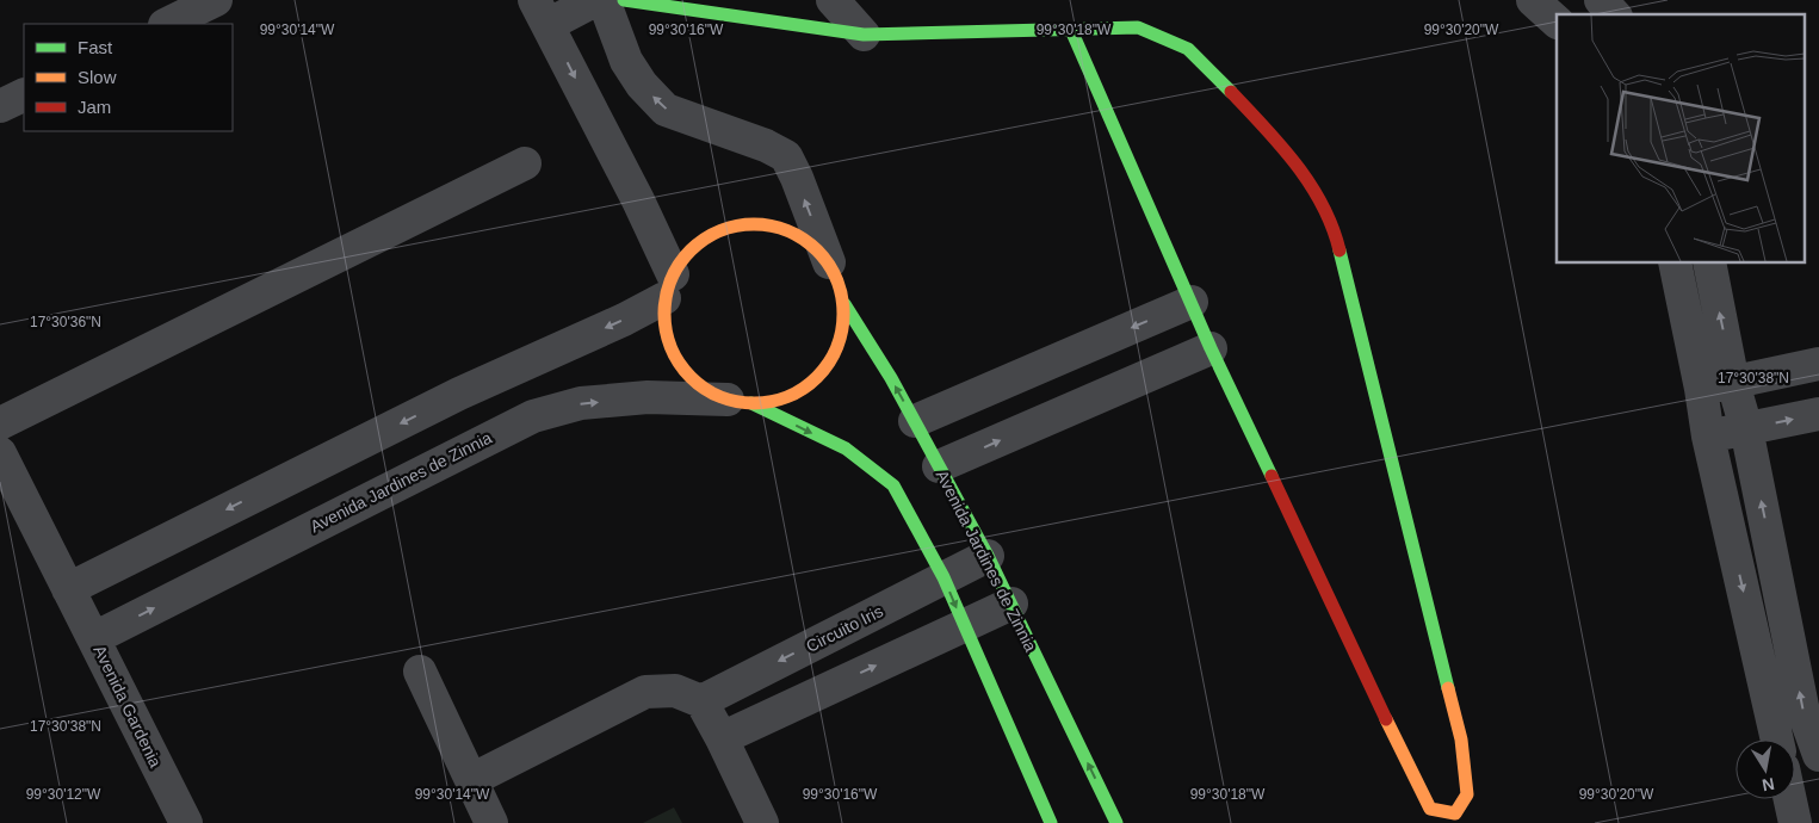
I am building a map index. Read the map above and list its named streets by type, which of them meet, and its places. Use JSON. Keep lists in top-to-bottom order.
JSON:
{
  "streets": {
    "street": ["Avenida Jardines de Zinnia", "Circuito Iris", "Avenida Gardenia"]
  },
  "crossings": [
    ["Avenida Jardines de Zinnia", "Circuito Iris"],
    ["Avenida Jardines de Zinnia", "Avenida Gardenia"]
  ],
  "legend": ["Fast", "Slow", "Jam"],
  "north": "bottom",
  "coordinates": [
    "99°30'14\"W",
    "99°30'16\"W",
    "99°30'18\"W",
    "99°30'20\"W",
    "17°30'36\"N",
    "17°30'38\"N",
    "99°30'12\"W"
  ]
}
